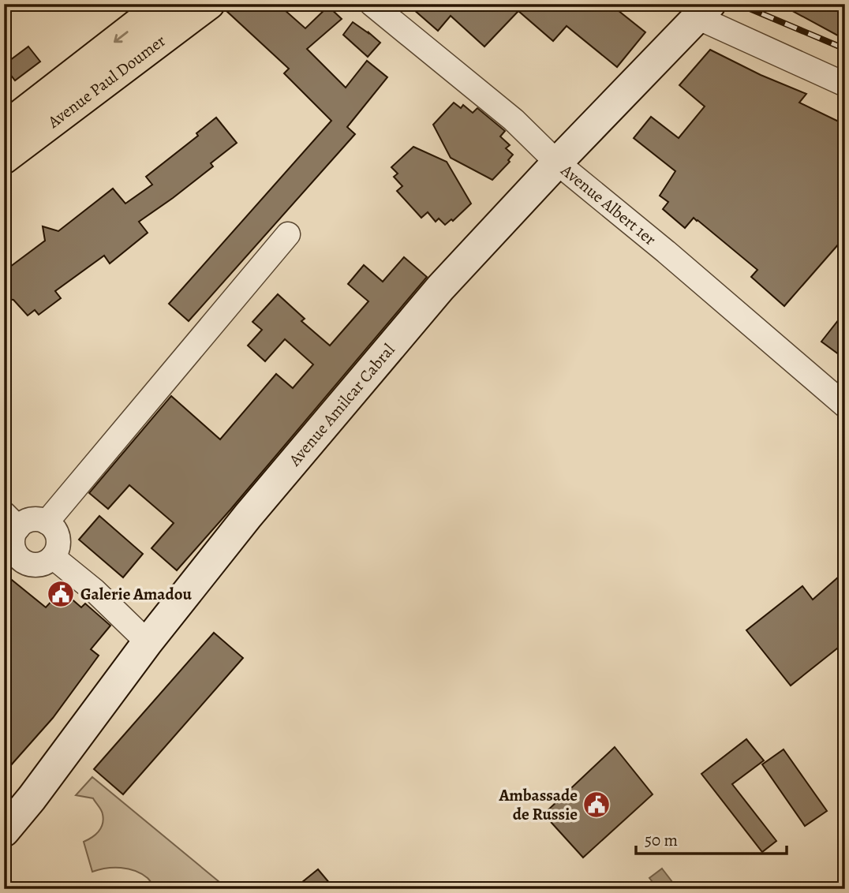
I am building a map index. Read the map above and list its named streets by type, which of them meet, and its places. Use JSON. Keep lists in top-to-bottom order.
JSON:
{
  "streets": {
    "main road": ["Avenue Paul Doumer", "Avenue Amilcar Cabral"],
    "street": ["Avenue Albert 1er"]
  },
  "crossings": [
    ["Avenue Albert 1er", "Avenue Amilcar Cabral"]
  ],
  "places": {
    "public building": ["Galerie Amadou", "Ambassade de Russie"]
  },
  "scale_bar": "50 m"
}
